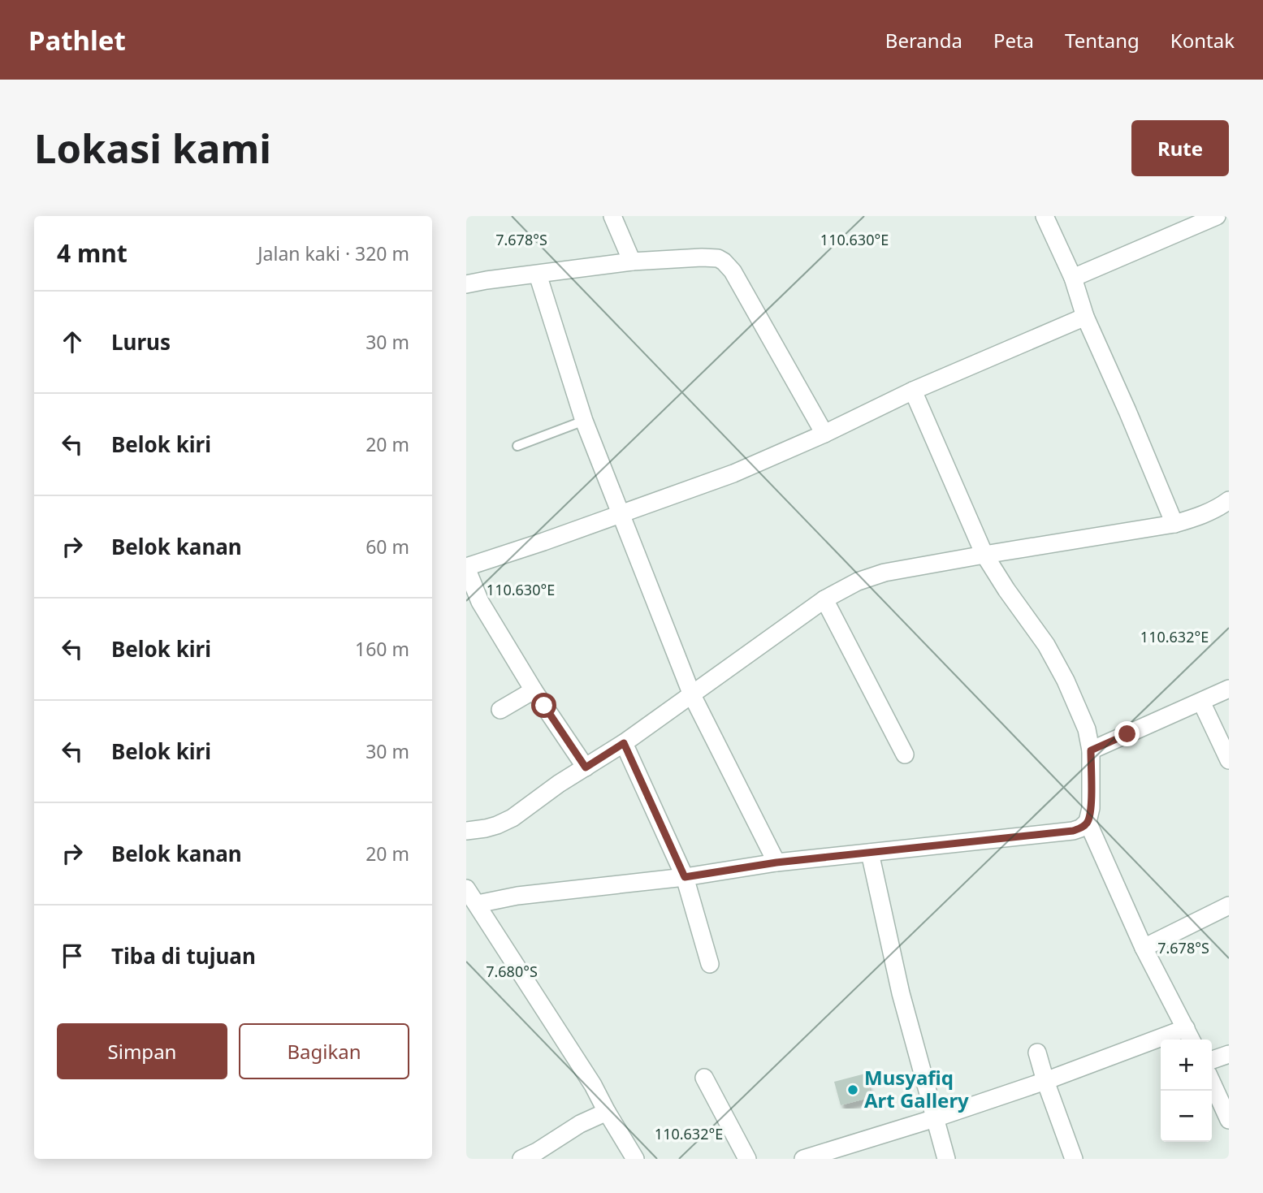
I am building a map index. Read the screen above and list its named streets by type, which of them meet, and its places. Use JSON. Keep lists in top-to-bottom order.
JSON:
{
  "places": ["Musyafiq Art Gallery"],
  "page": {
    "header": "Pathlet",
    "nav": [
      "Beranda",
      "Peta",
      "Tentang",
      "Kontak"
    ],
    "buttons": [
      "Rute",
      ["Simpan", "Bagikan"]
    ],
    "title": "Lokasi kami",
    "heading": ["4 mnt", "Jalan kaki · 320 m"],
    "list": [
      ["Lurus", "30 m"],
      ["Belok kiri", "20 m"],
      ["Belok kanan", "60 m"],
      ["Belok kiri", "160 m"],
      ["Belok kiri", "30 m"],
      ["Belok kanan", "20 m"],
      "Tiba di tujuan"
    ],
    "map_buttons": ["+", "−"]
  },
  "coordinates": [
    "110.630°E",
    "7.678°S",
    "110.632°E",
    "7.680°S"
  ]
}
